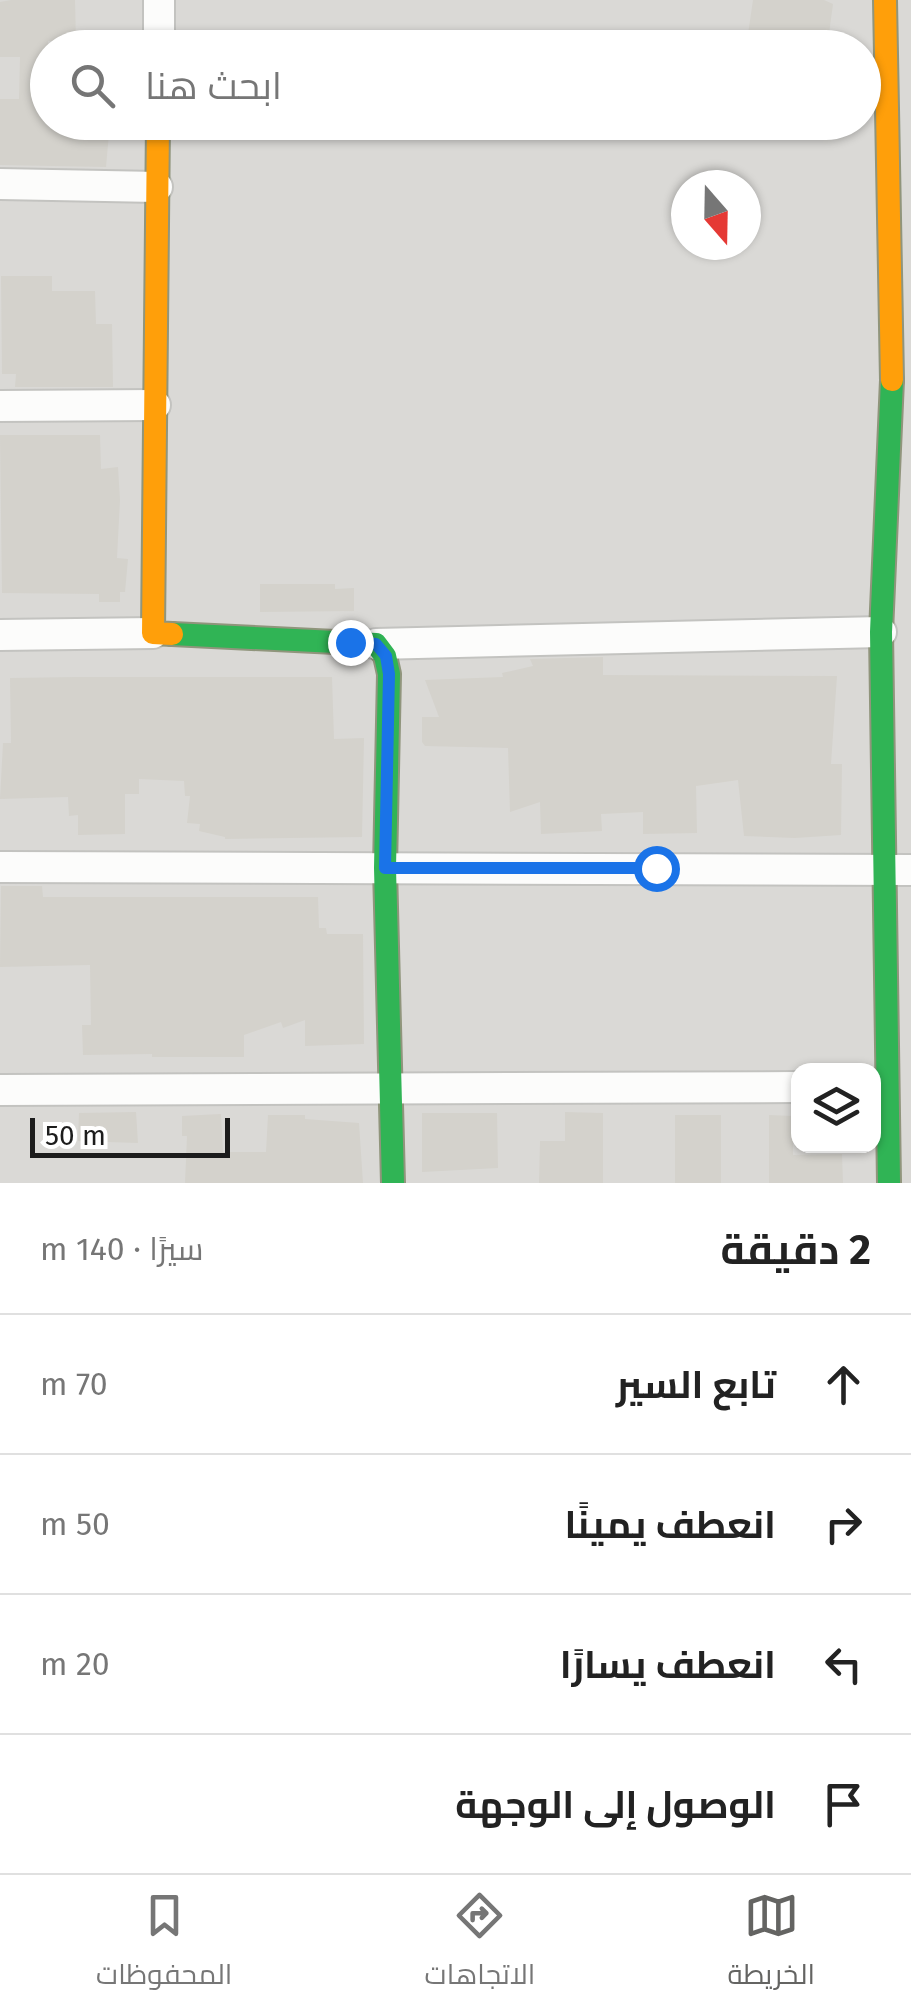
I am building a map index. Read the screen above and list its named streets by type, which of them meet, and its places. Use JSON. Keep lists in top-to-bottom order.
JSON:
{
  "scale_bar": "50 m",
  "north": "bottom",
  "page": {
    "search": "ابحث هنا",
    "scale": "50 m",
    "heading": ["2 دقيقة", "سيرًا · 140 m"],
    "list": [
      ["تابع السير", "70 m"],
      ["انعطف يمينًا", "50 m"],
      ["انعطف يسارًا", "20 m"],
      "الوصول إلى الوجهة"
    ],
    "nav": ["الخريطة", "الاتجاهات", "المحفوظات"]
  }
}
